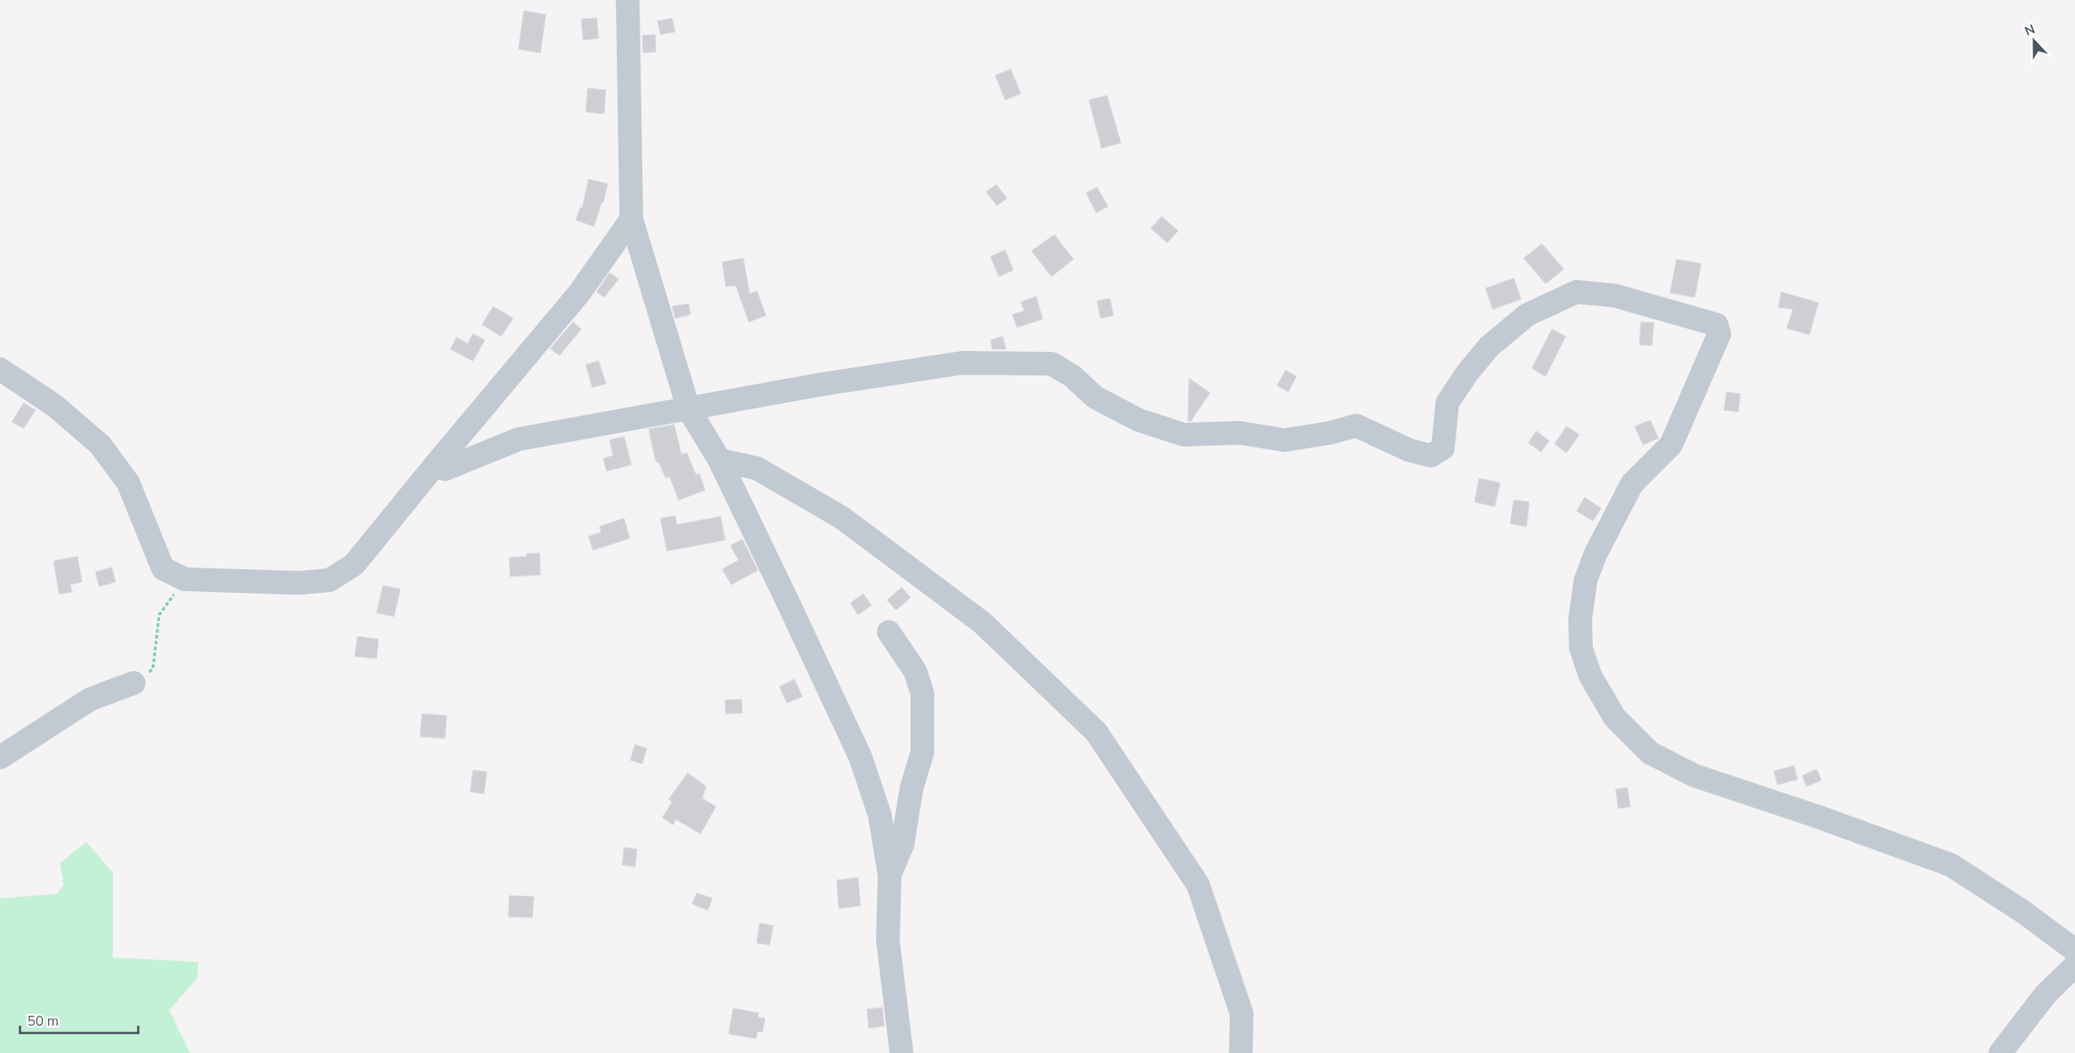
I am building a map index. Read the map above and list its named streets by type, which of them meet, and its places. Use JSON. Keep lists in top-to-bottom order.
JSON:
{
  "scale_bar": "50 m",
  "north": "top"
}
